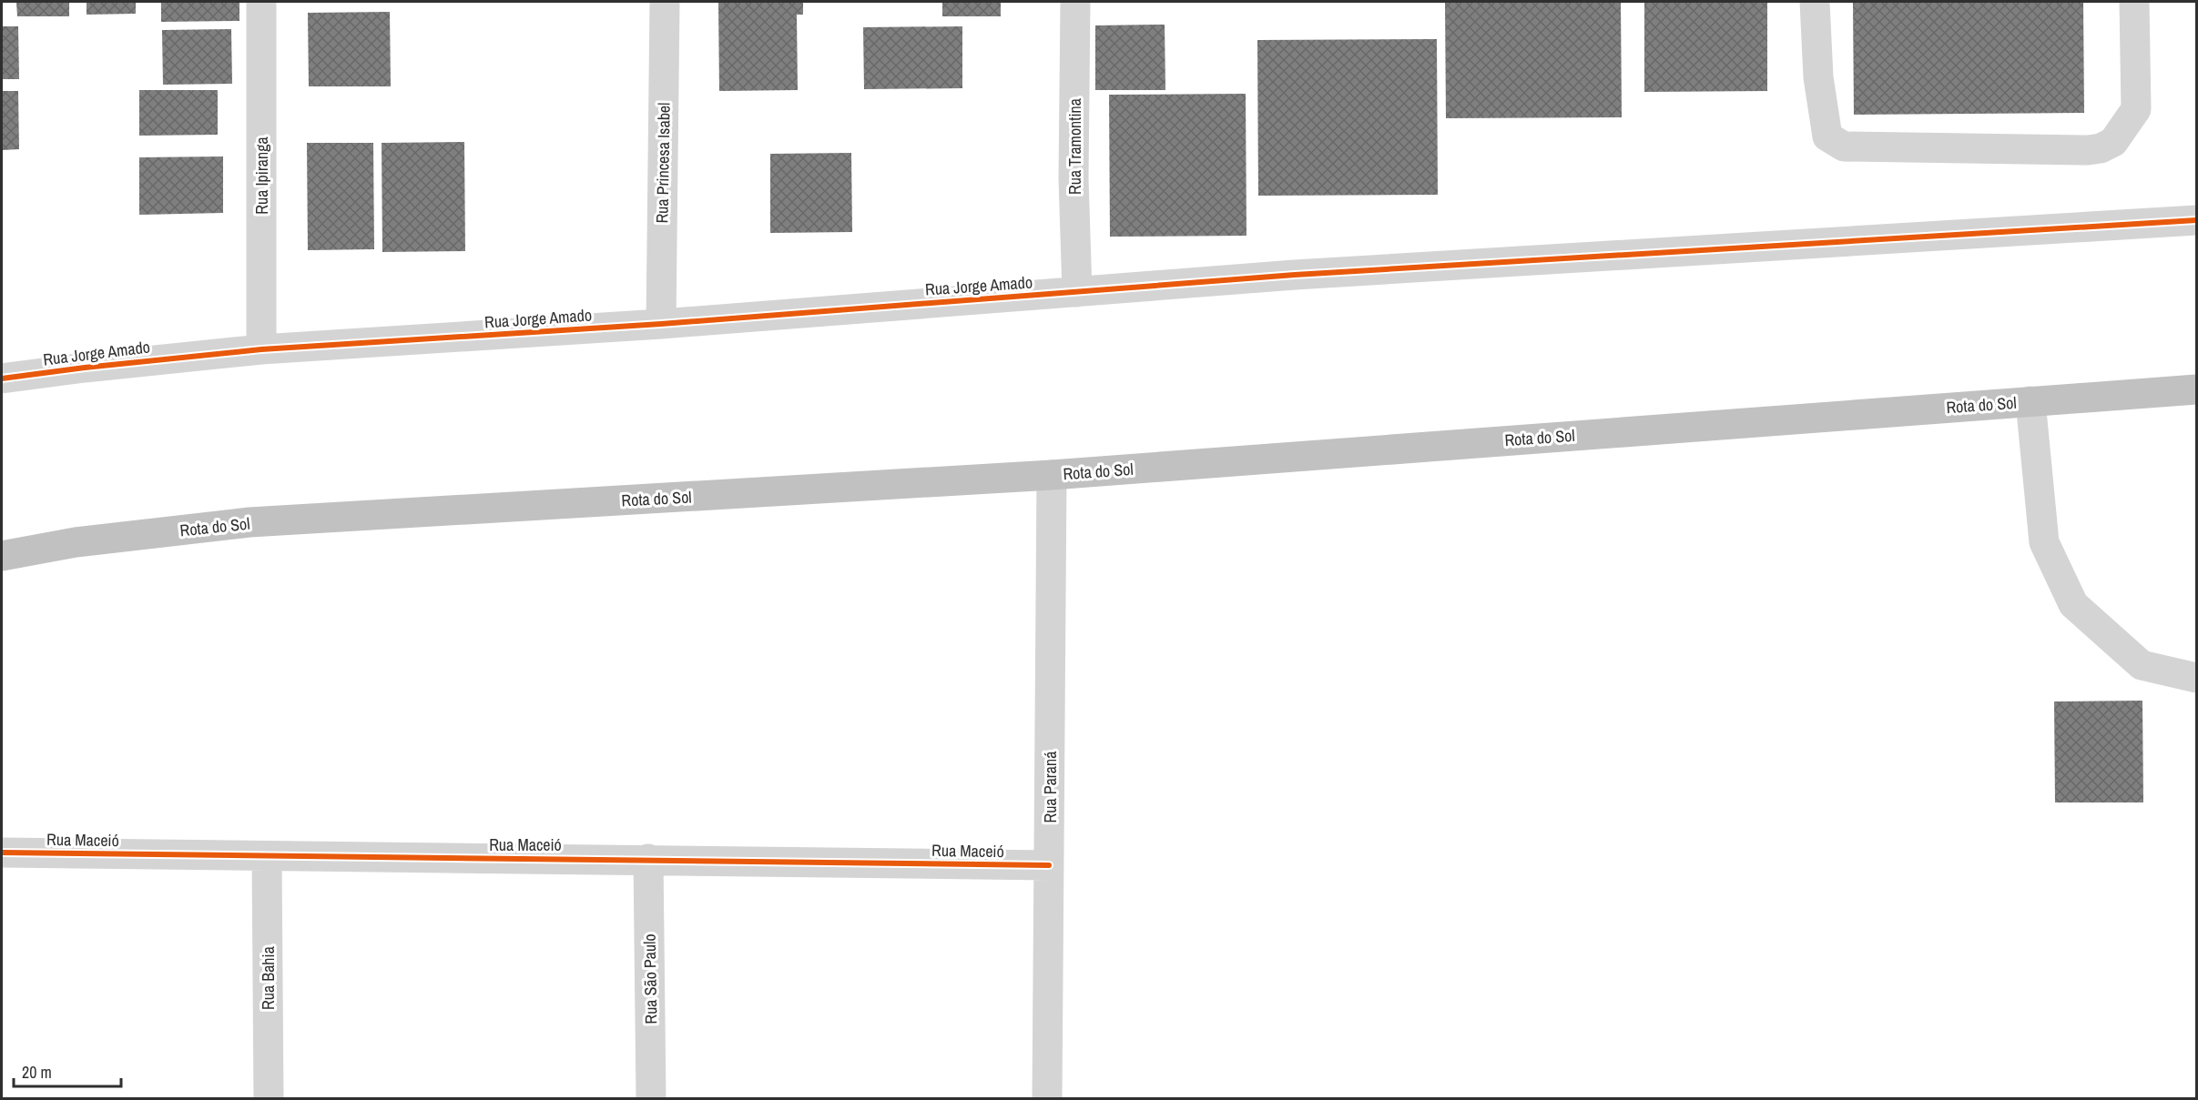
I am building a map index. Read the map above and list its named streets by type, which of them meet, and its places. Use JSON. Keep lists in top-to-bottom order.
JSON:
{
  "streets": {
    "highway": ["Rota do Sol"],
    "street": [
      "Rua Tramontina",
      "Rua Princesa Isabel",
      "Rua Ipiranga",
      "Rua Jorge Amado",
      "Rua Paraná",
      "Rua Maceió",
      "Rua Bahia",
      "Rua São Paulo"
    ]
  },
  "crossings": [
    ["Rua Tramontina", "Rua Jorge Amado"],
    ["Rua Princesa Isabel", "Rua Jorge Amado"],
    ["Rua Ipiranga", "Rua Jorge Amado"],
    ["Rota do Sol", "Rua Paraná"],
    ["Rua Paraná", "Rua Maceió"],
    ["Rua Maceió", "Rua Bahia"],
    ["Rua Maceió", "Rua São Paulo"]
  ],
  "scale_bar": "20 m"
}
